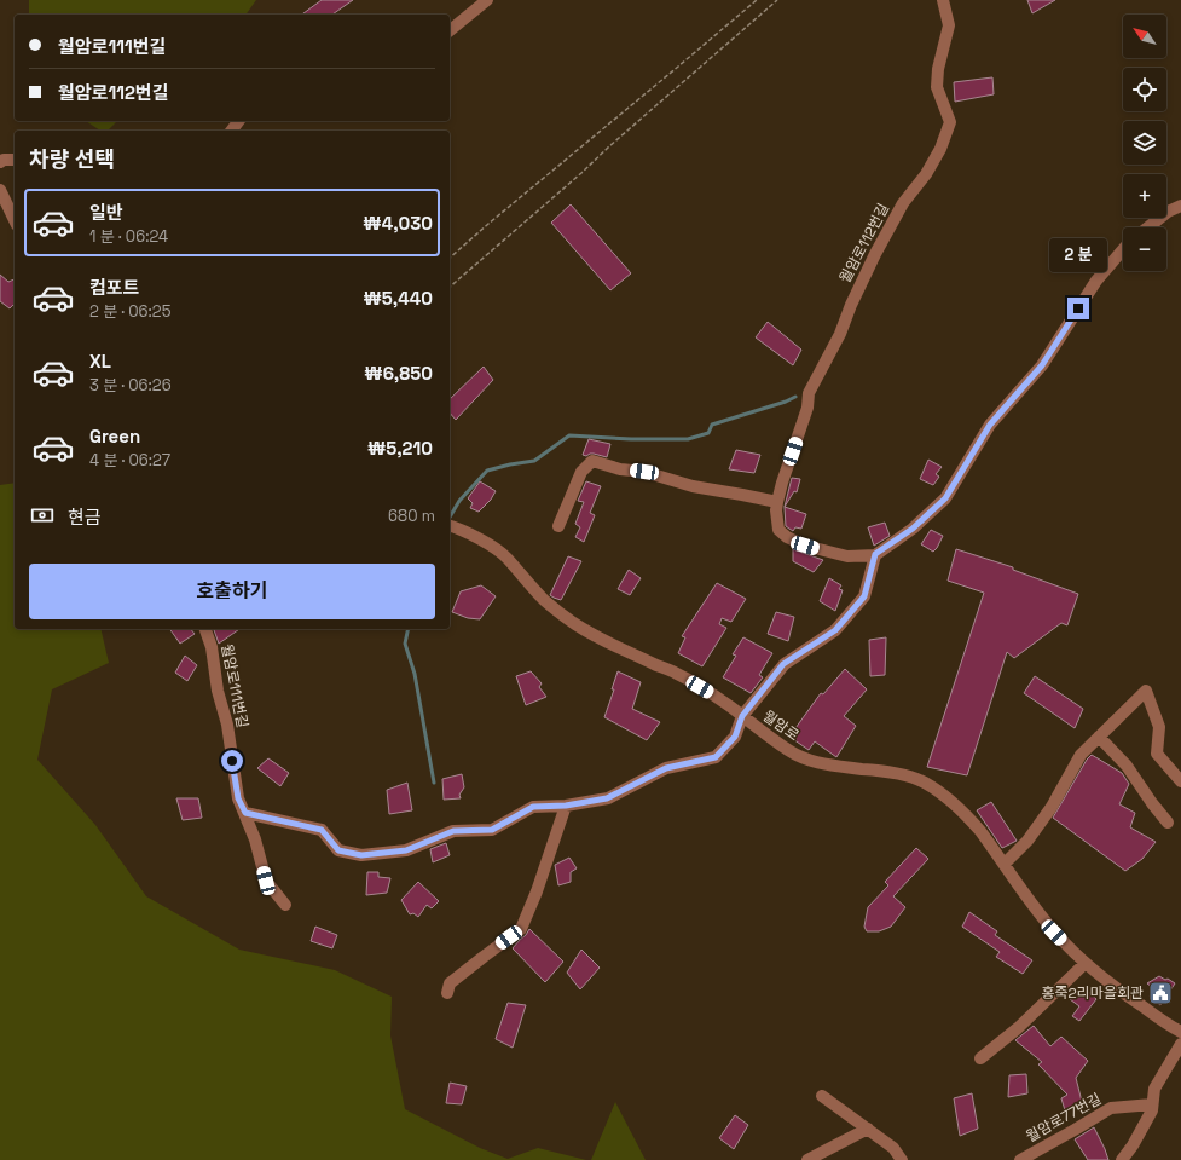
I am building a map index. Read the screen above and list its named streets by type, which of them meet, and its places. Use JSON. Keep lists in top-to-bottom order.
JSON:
{
  "streets": {
    "street": [
      "월암로112번길",
      "월암로111번길",
      "월암로",
      "월암로77번길"
    ]
  },
  "places": {
    "public building": ["홍죽2리마을회관"]
  },
  "north": "top left",
  "page": {
    "map_buttons": ["+", "−"],
    "banner": ["월암로111번길", "월암로112번길"],
    "heading": "차량 선택",
    "list": [
      {
        "name": "일반",
        "note": "1 분 · 06:24",
        "value": "₩4,030"
      },
      {
        "name": "컴포트",
        "note": "2 분 · 06:25",
        "value": "₩5,440"
      },
      {
        "name": "XL",
        "note": "3 분 · 06:26",
        "value": "₩6,850"
      },
      {
        "name": "Green",
        "note": "4 분 · 06:27",
        "value": "₩5,210"
      }
    ],
    "bubble": "2 분",
    "pay": ["현금", "680 m"],
    "buttons": "호출하기"
  }
}
